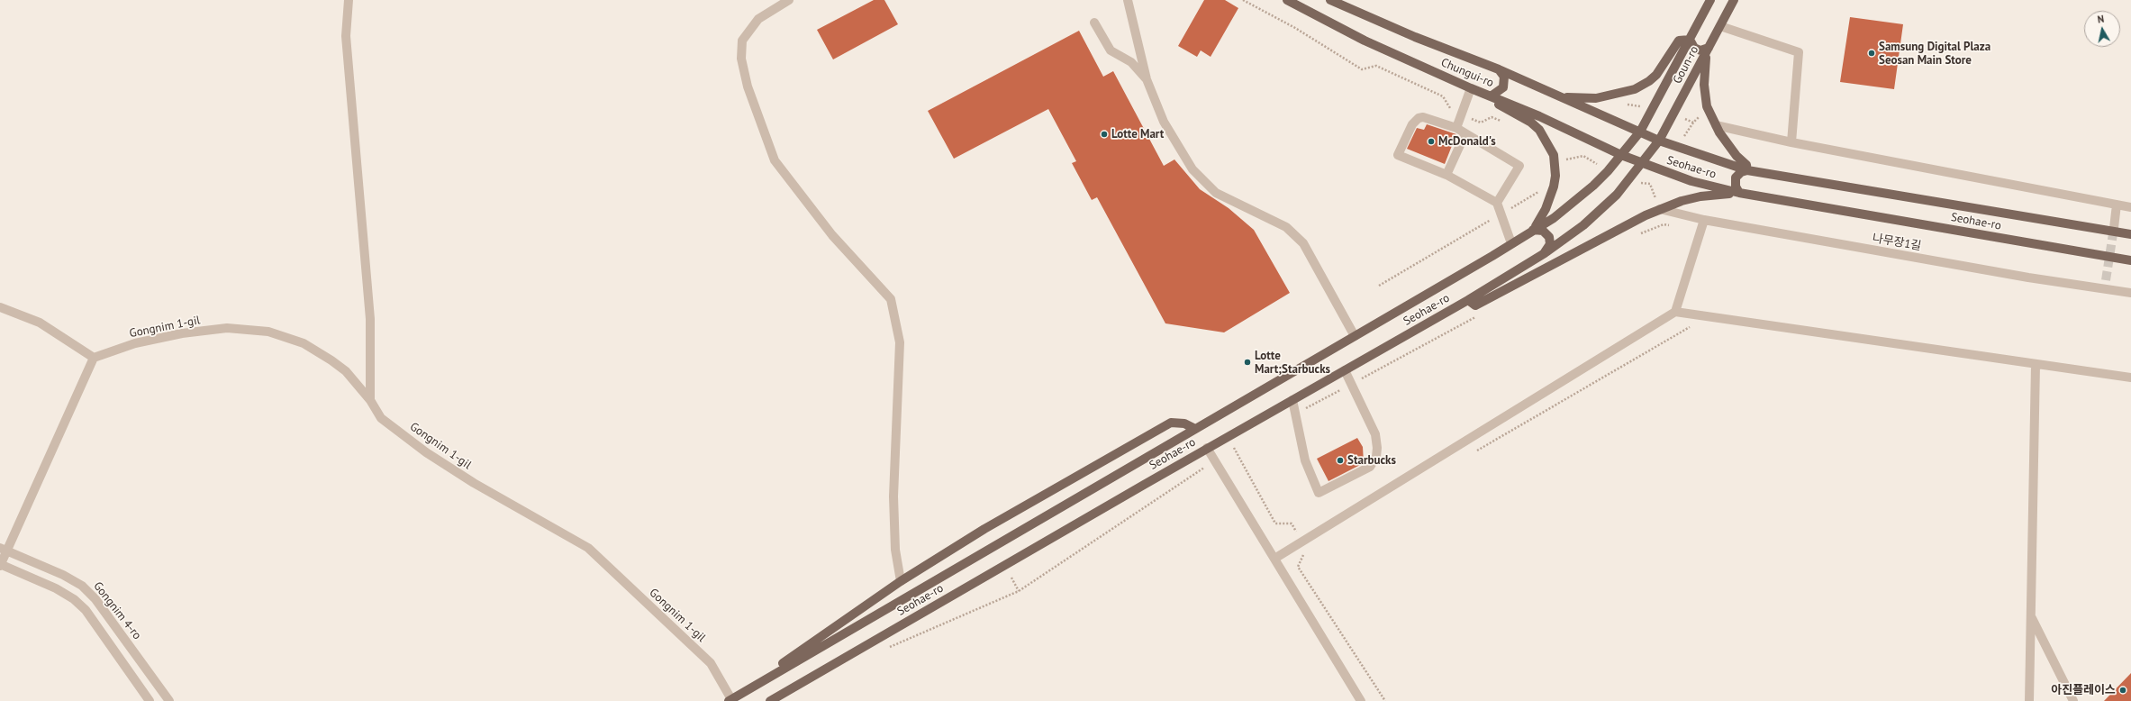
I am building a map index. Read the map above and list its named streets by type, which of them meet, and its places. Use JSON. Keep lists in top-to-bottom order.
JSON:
{
  "streets": {
    "main road": ["Goun-ro", "Chungui-ro", "Seohae-ro"],
    "street": ["나무장1길", "Gongnim 1-gil", "Gongnim 4-ro"]
  },
  "crossings": [
    ["Goun-ro", "Chungui-ro"],
    ["Goun-ro", "Seohae-ro"],
    ["Chungui-ro", "Seohae-ro"],
    ["Seohae-ro", "Gongnim 1-gil"]
  ],
  "places": [
    "Samsung Digital Plaza Seosan Main Store",
    "Lotte Mart",
    "McDonald's",
    "Lotte Mart;Starbucks",
    "Starbucks",
    "아진플레이스"
  ],
  "north": "top"
}
